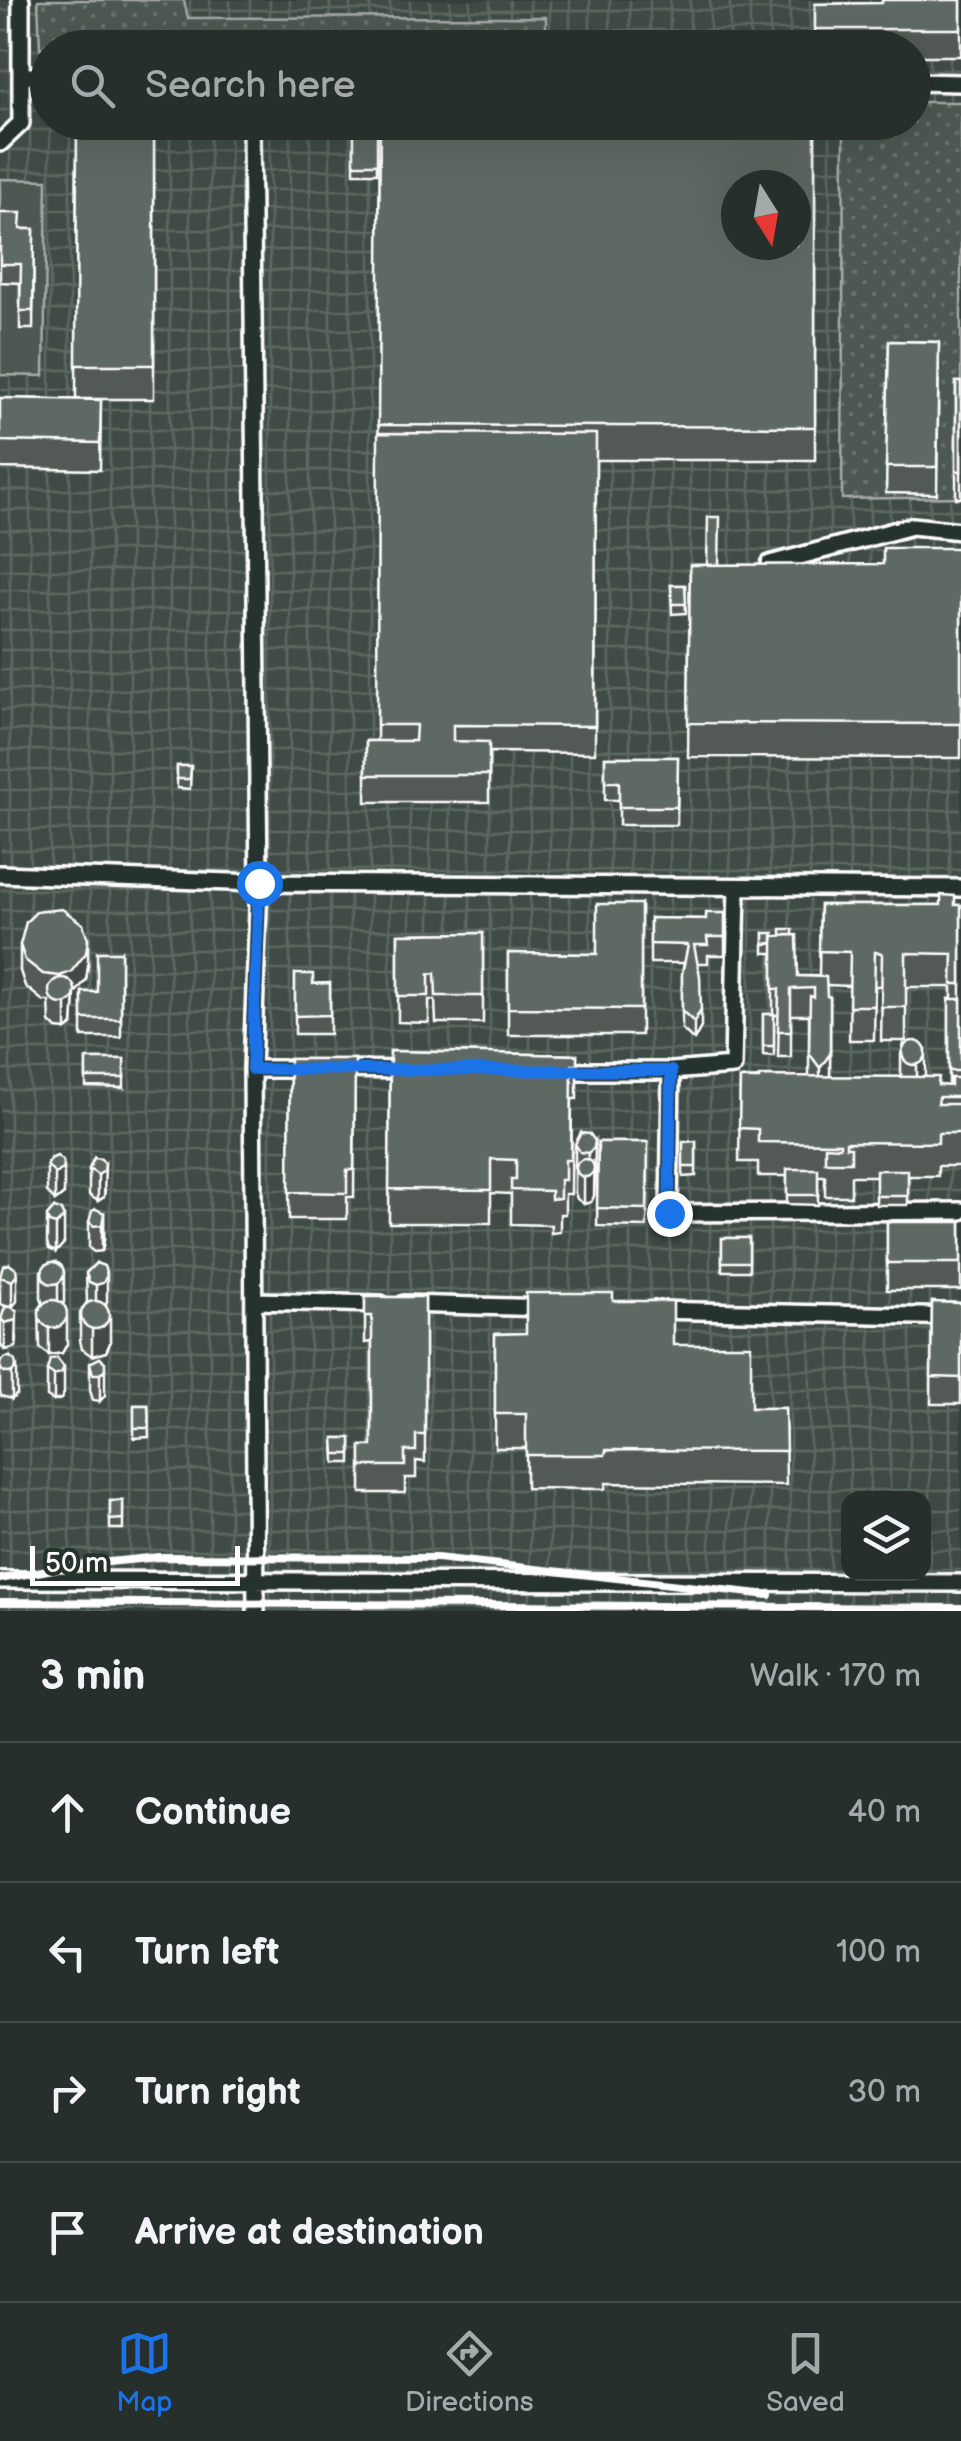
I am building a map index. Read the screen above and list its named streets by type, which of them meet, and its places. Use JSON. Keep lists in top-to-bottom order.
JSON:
{
  "scale_bar": "50 m",
  "north": "bottom",
  "page": {
    "search": "Search here",
    "scale": "50 m",
    "heading": ["3 min", "Walk · 170 m"],
    "list": [
      ["Continue", "40 m"],
      ["Turn left", "100 m"],
      ["Turn right", "30 m"],
      "Arrive at destination"
    ],
    "nav": ["Map", "Directions", "Saved"]
  }
}
